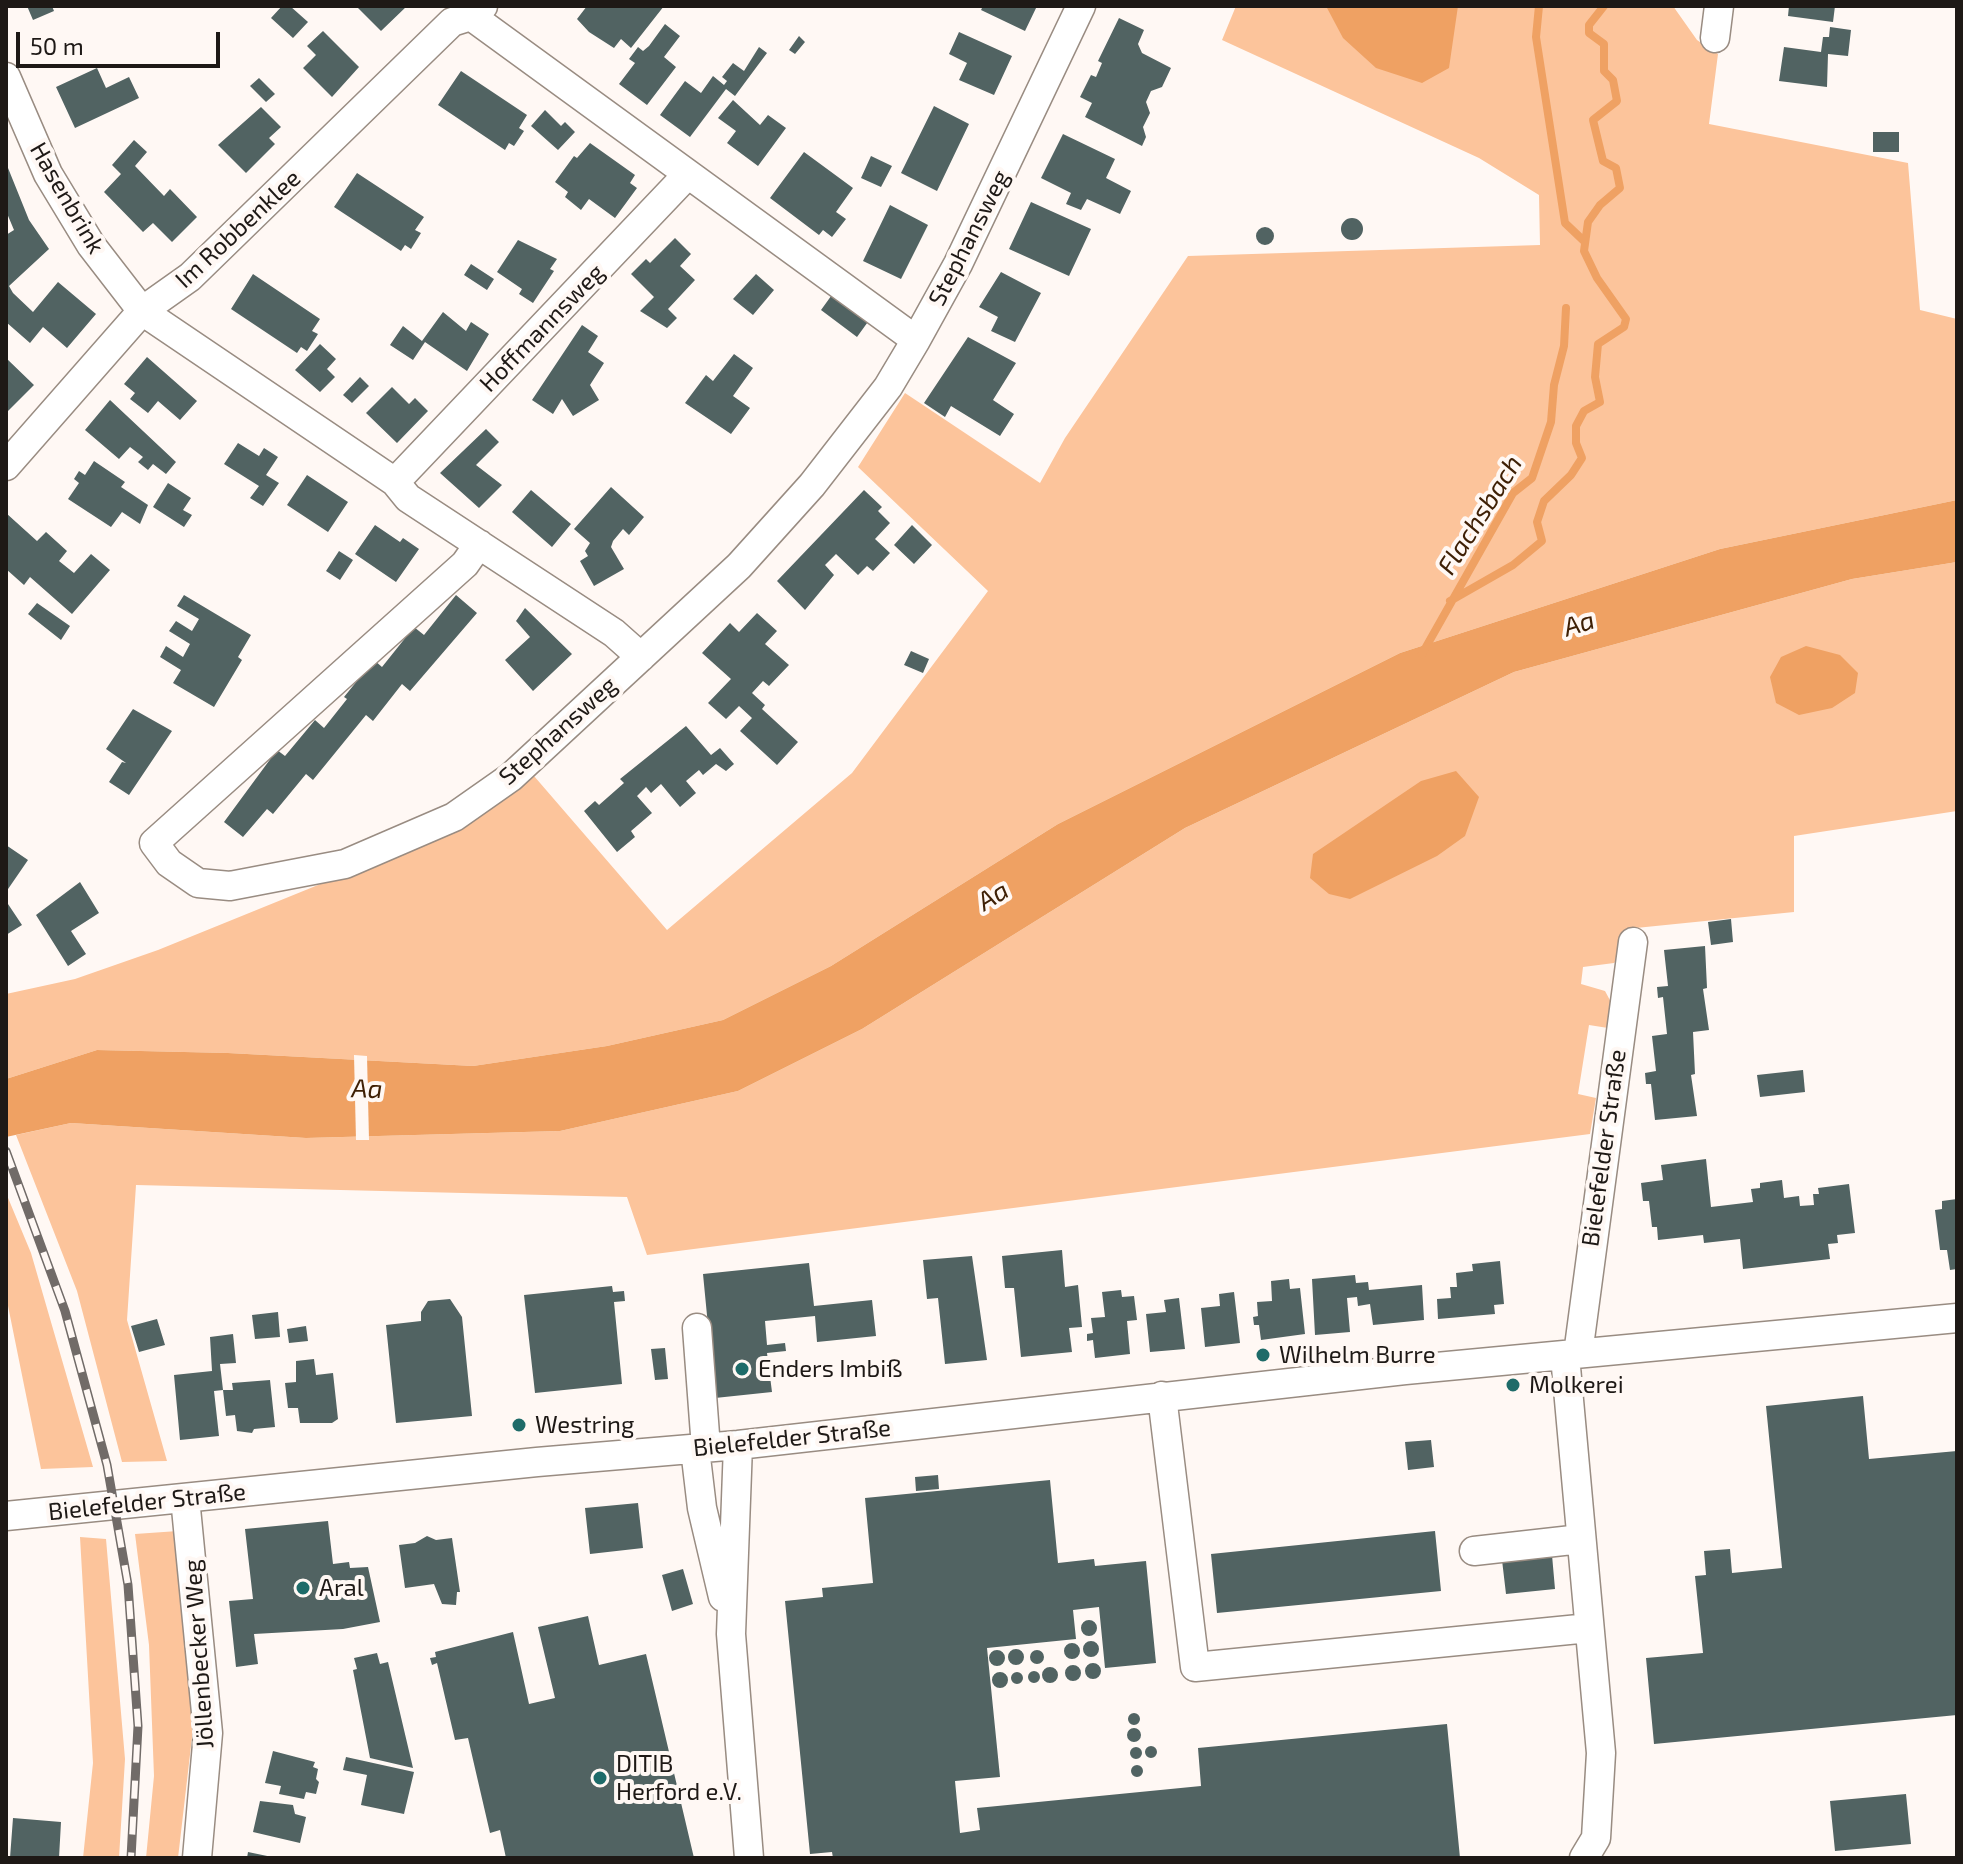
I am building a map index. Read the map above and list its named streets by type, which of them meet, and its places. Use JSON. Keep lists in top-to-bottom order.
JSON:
{
  "streets": {
    "street": [
      "Hasenbrink",
      "Im Robbenklee",
      "Stephansweg",
      "Hoffmannsweg",
      "Bielefelder Straße",
      "Jöllenbecker Weg"
    ]
  },
  "crossings": [
    ["Hasenbrink", "Im Robbenklee"],
    ["Bielefelder Straße", "Jöllenbecker Weg"]
  ],
  "water": ["Flachsbach", "Aa"],
  "places": [
    "Wilhelm Burre",
    "Enders Imbiß",
    "Molkerei",
    "Westring",
    "Aral",
    "DITIB Herford e.V."
  ],
  "scale_bar": "50 m"
}
